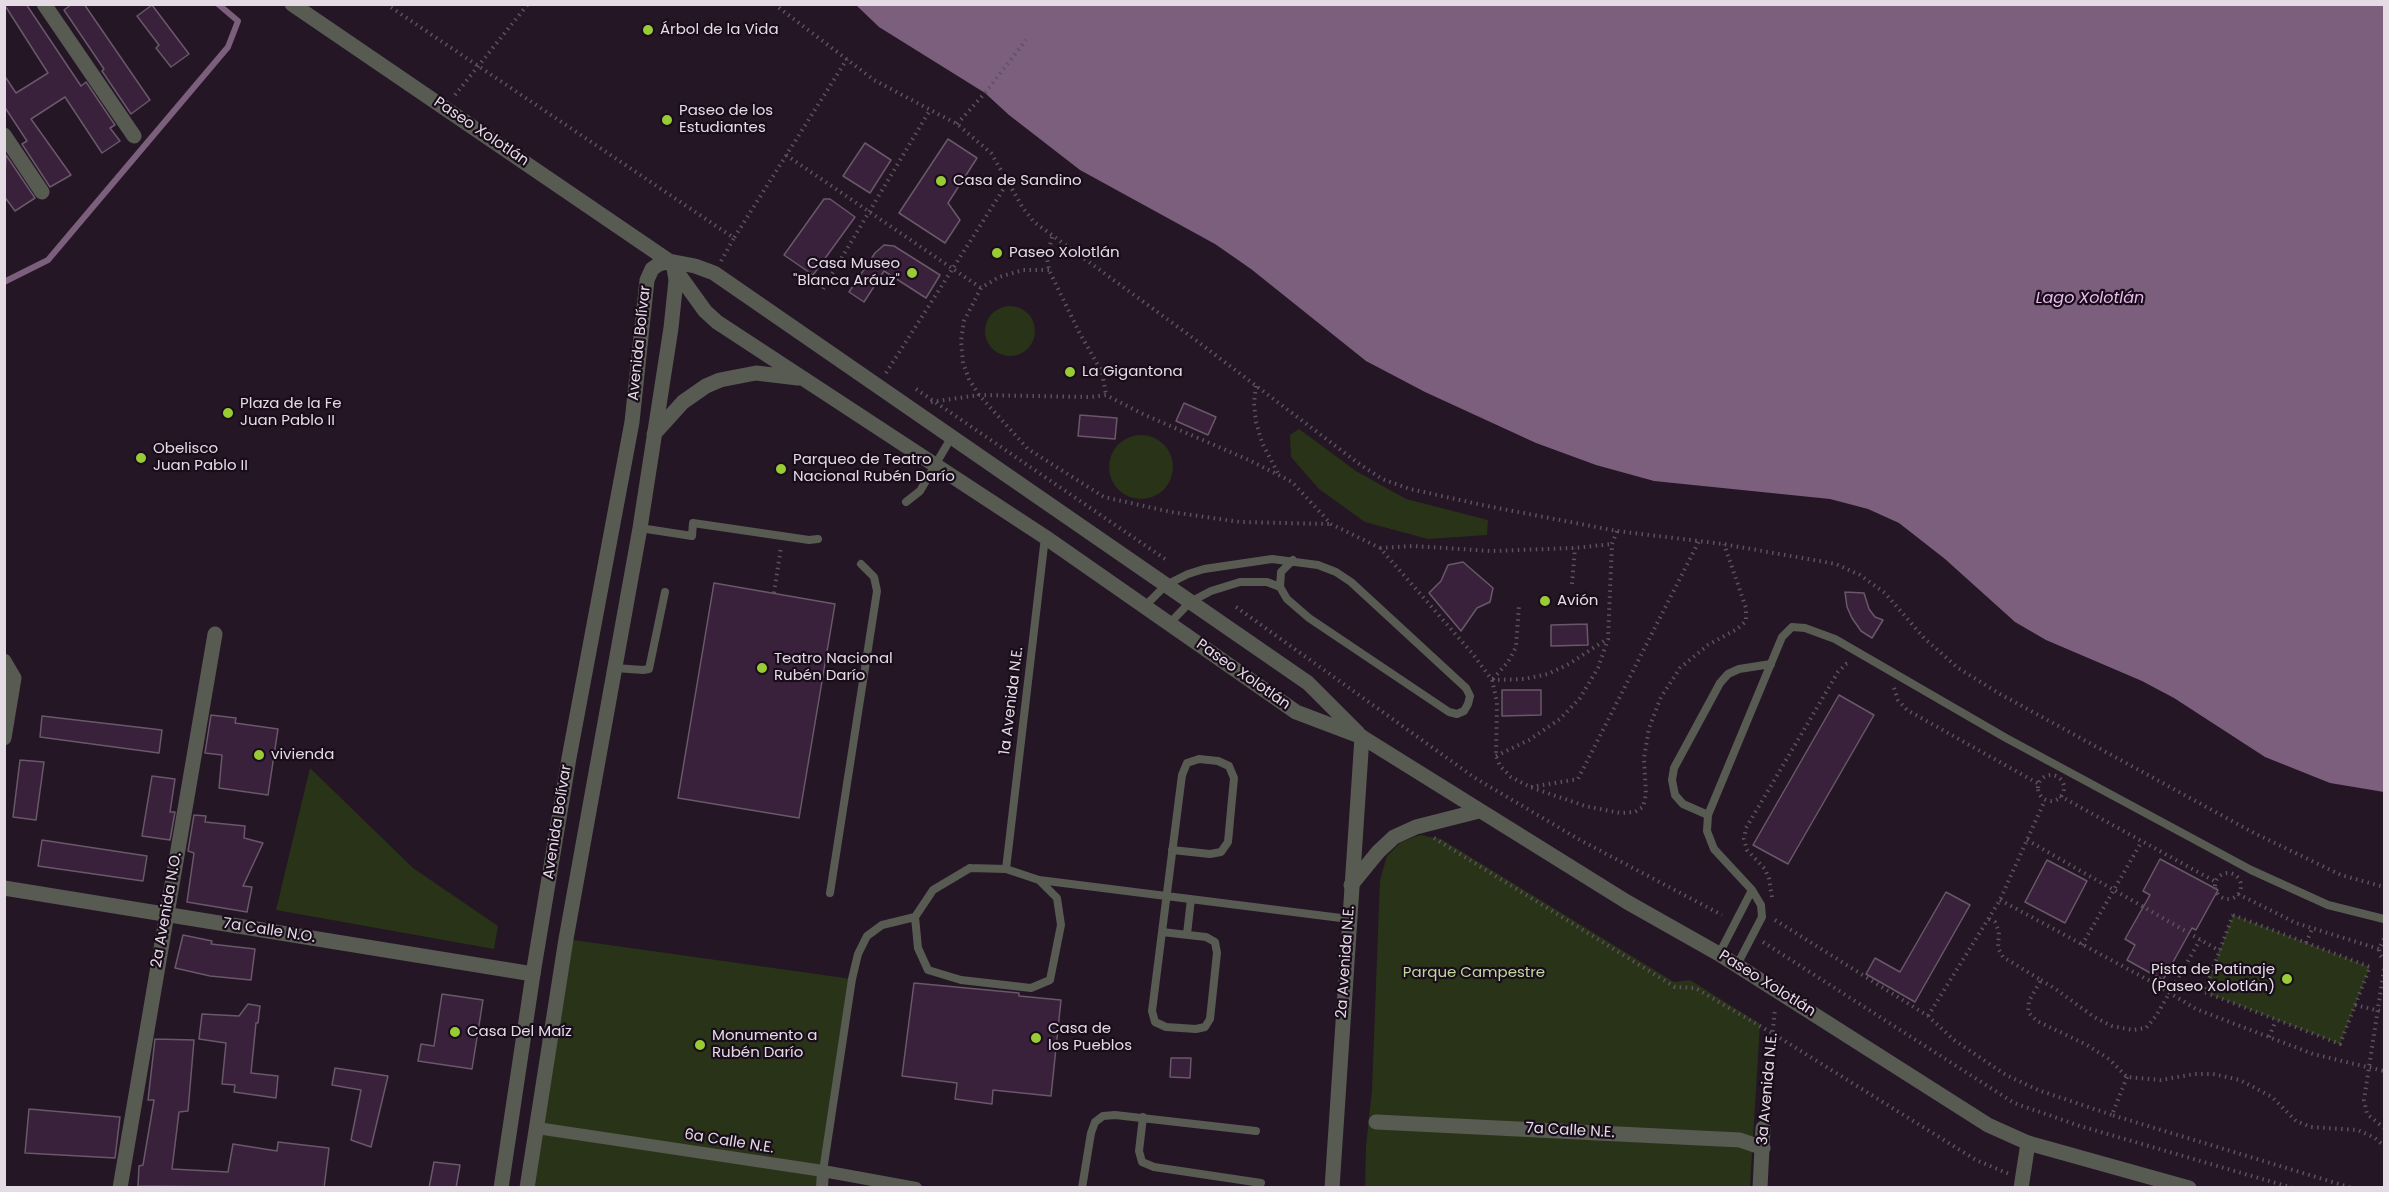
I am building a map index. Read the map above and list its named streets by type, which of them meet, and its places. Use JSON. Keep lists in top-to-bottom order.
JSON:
{
  "streets": {
    "street": [
      "Paseo Xolotlán",
      "Avenida Bolívar",
      "2a Avenida N.O.",
      "7a Calle N.O.",
      "2a Avenida N.E.",
      "3a Avenida N.E.",
      "7a Calle N.E.",
      "6a Calle N.E."
    ],
    "lane": ["1a Avenida N.E."]
  },
  "crossings": [
    ["Paseo Xolotlán", "Avenida Bolívar"],
    ["Paseo Xolotlán", "1a Avenida N.E."],
    ["Paseo Xolotlán", "2a Avenida N.E."],
    ["Paseo Xolotlán", "3a Avenida N.E."],
    ["Avenida Bolívar", "7a Calle N.O."],
    ["Avenida Bolívar", "6a Calle N.E."],
    ["2a Avenida N.O.", "7a Calle N.O."],
    ["3a Avenida N.E.", "7a Calle N.E."]
  ],
  "water": ["Lago Xolotlán"],
  "parks": ["Parque Campestre"],
  "places": [
    "Árbol de la Vida",
    "Paseo de los Estudiantes",
    "Casa de Sandino",
    "Paseo Xolotlán",
    "Casa Museo \"Blanca Aráuz\"",
    "La Gigantona",
    "Plaza de la Fe Juan Pablo II",
    "Obelisco Juan Pablo II",
    "Parqueo de Teatro Nacional Rubén Darío",
    "Avión",
    "Teatro Nacional Rubén Darío",
    "vivienda",
    "Pista de Patinaje (Paseo Xolotlán)",
    "Casa Del Maíz",
    "Casa de los Pueblos",
    "Monumento a Rubén Darío"
  ]
}
